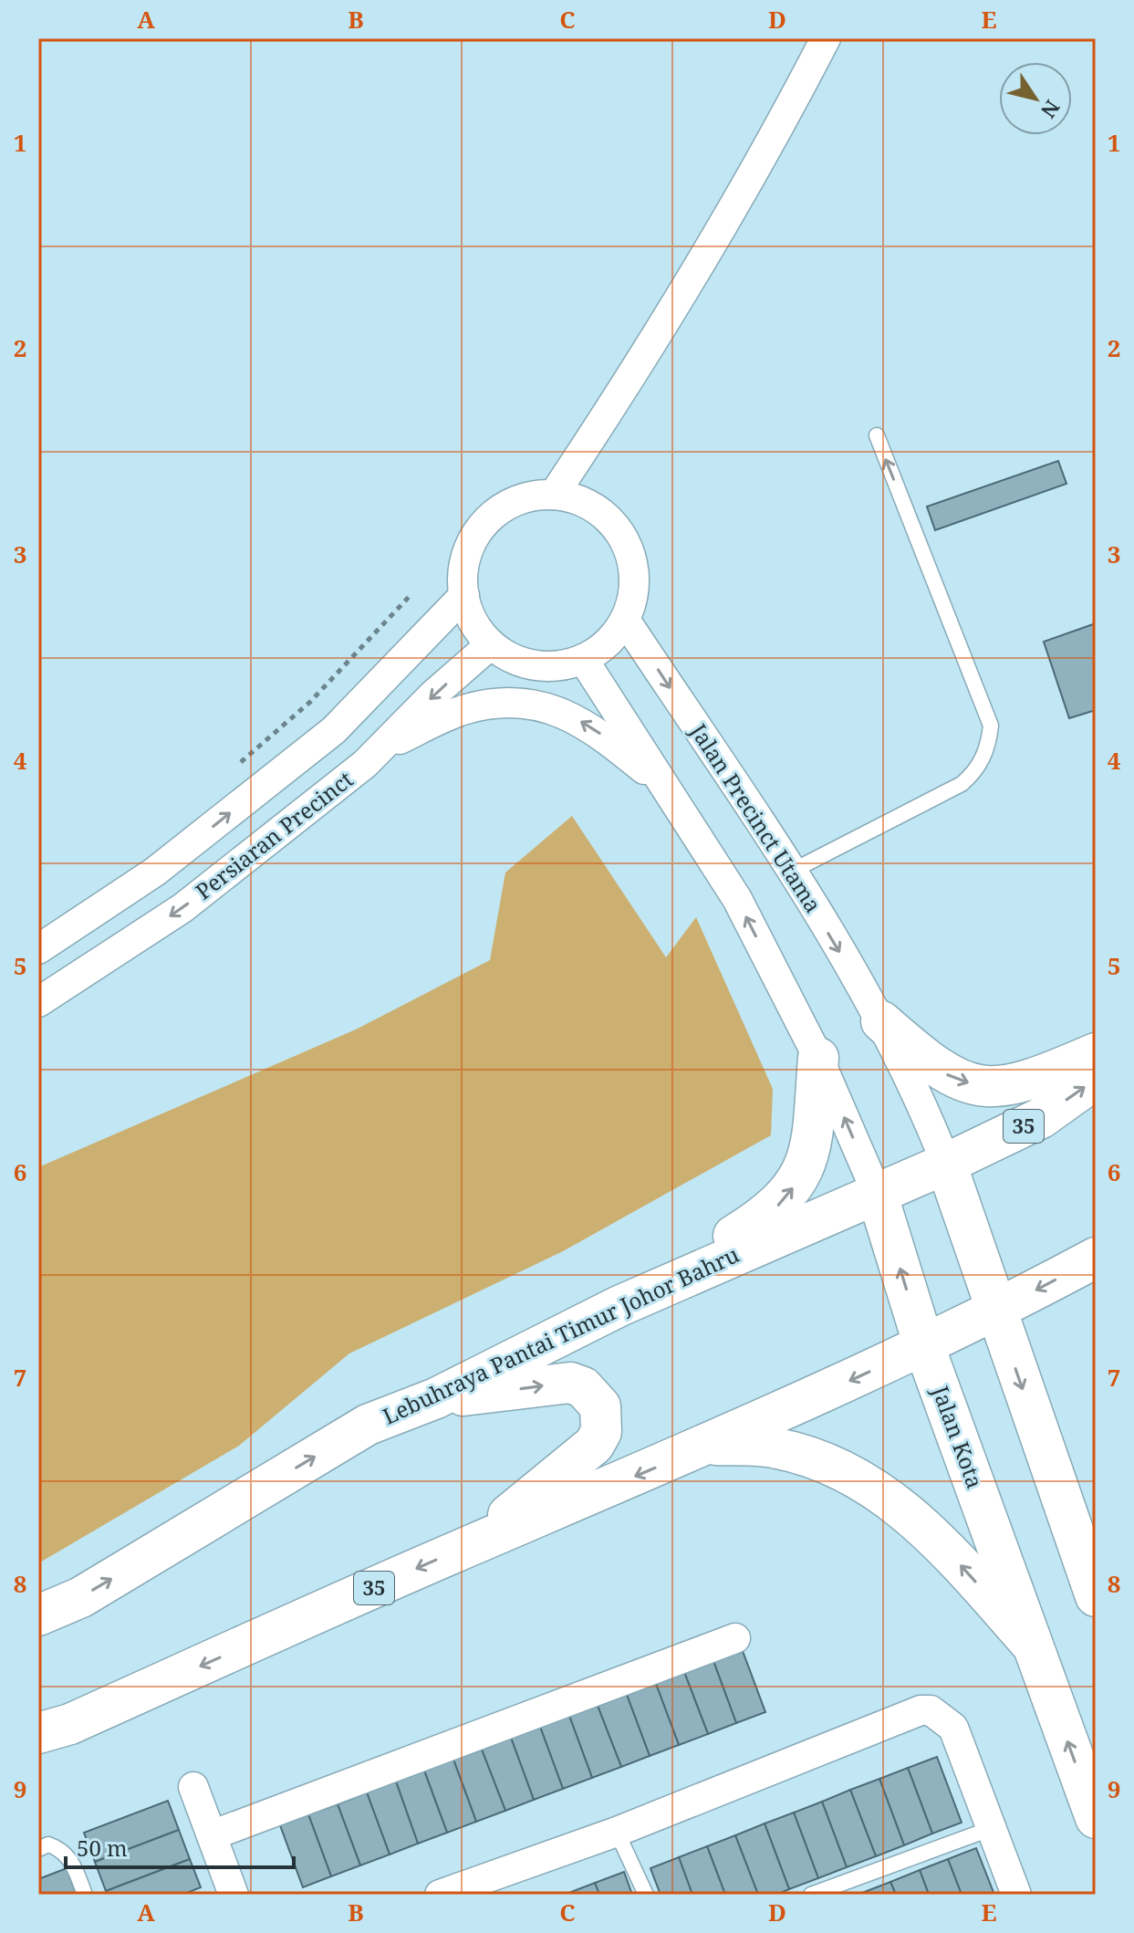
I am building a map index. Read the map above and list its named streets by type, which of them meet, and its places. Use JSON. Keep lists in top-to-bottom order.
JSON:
{
  "streets": {
    "main road": ["35", "Lebuhraya Pantai Timur Johor Bahru", "Jalan Kota"],
    "street": ["Jalan Precinct Utama", "Persiaran Precinct"]
  },
  "crossings": [
    ["Jalan Precinct Utama", "Persiaran Precinct"],
    ["35", "Jalan Kota"],
    ["Lebuhraya Pantai Timur Johor Bahru", "Jalan Kota"]
  ],
  "scale_bar": "50 m",
  "north": "bottom right",
  "grid": {
    "columns": [
      "A",
      "B",
      "C",
      "D",
      "E"
    ],
    "rows": [
      "1",
      "2",
      "3",
      "4",
      "5",
      "6",
      "7",
      "8",
      "9"
    ]
  }
}
